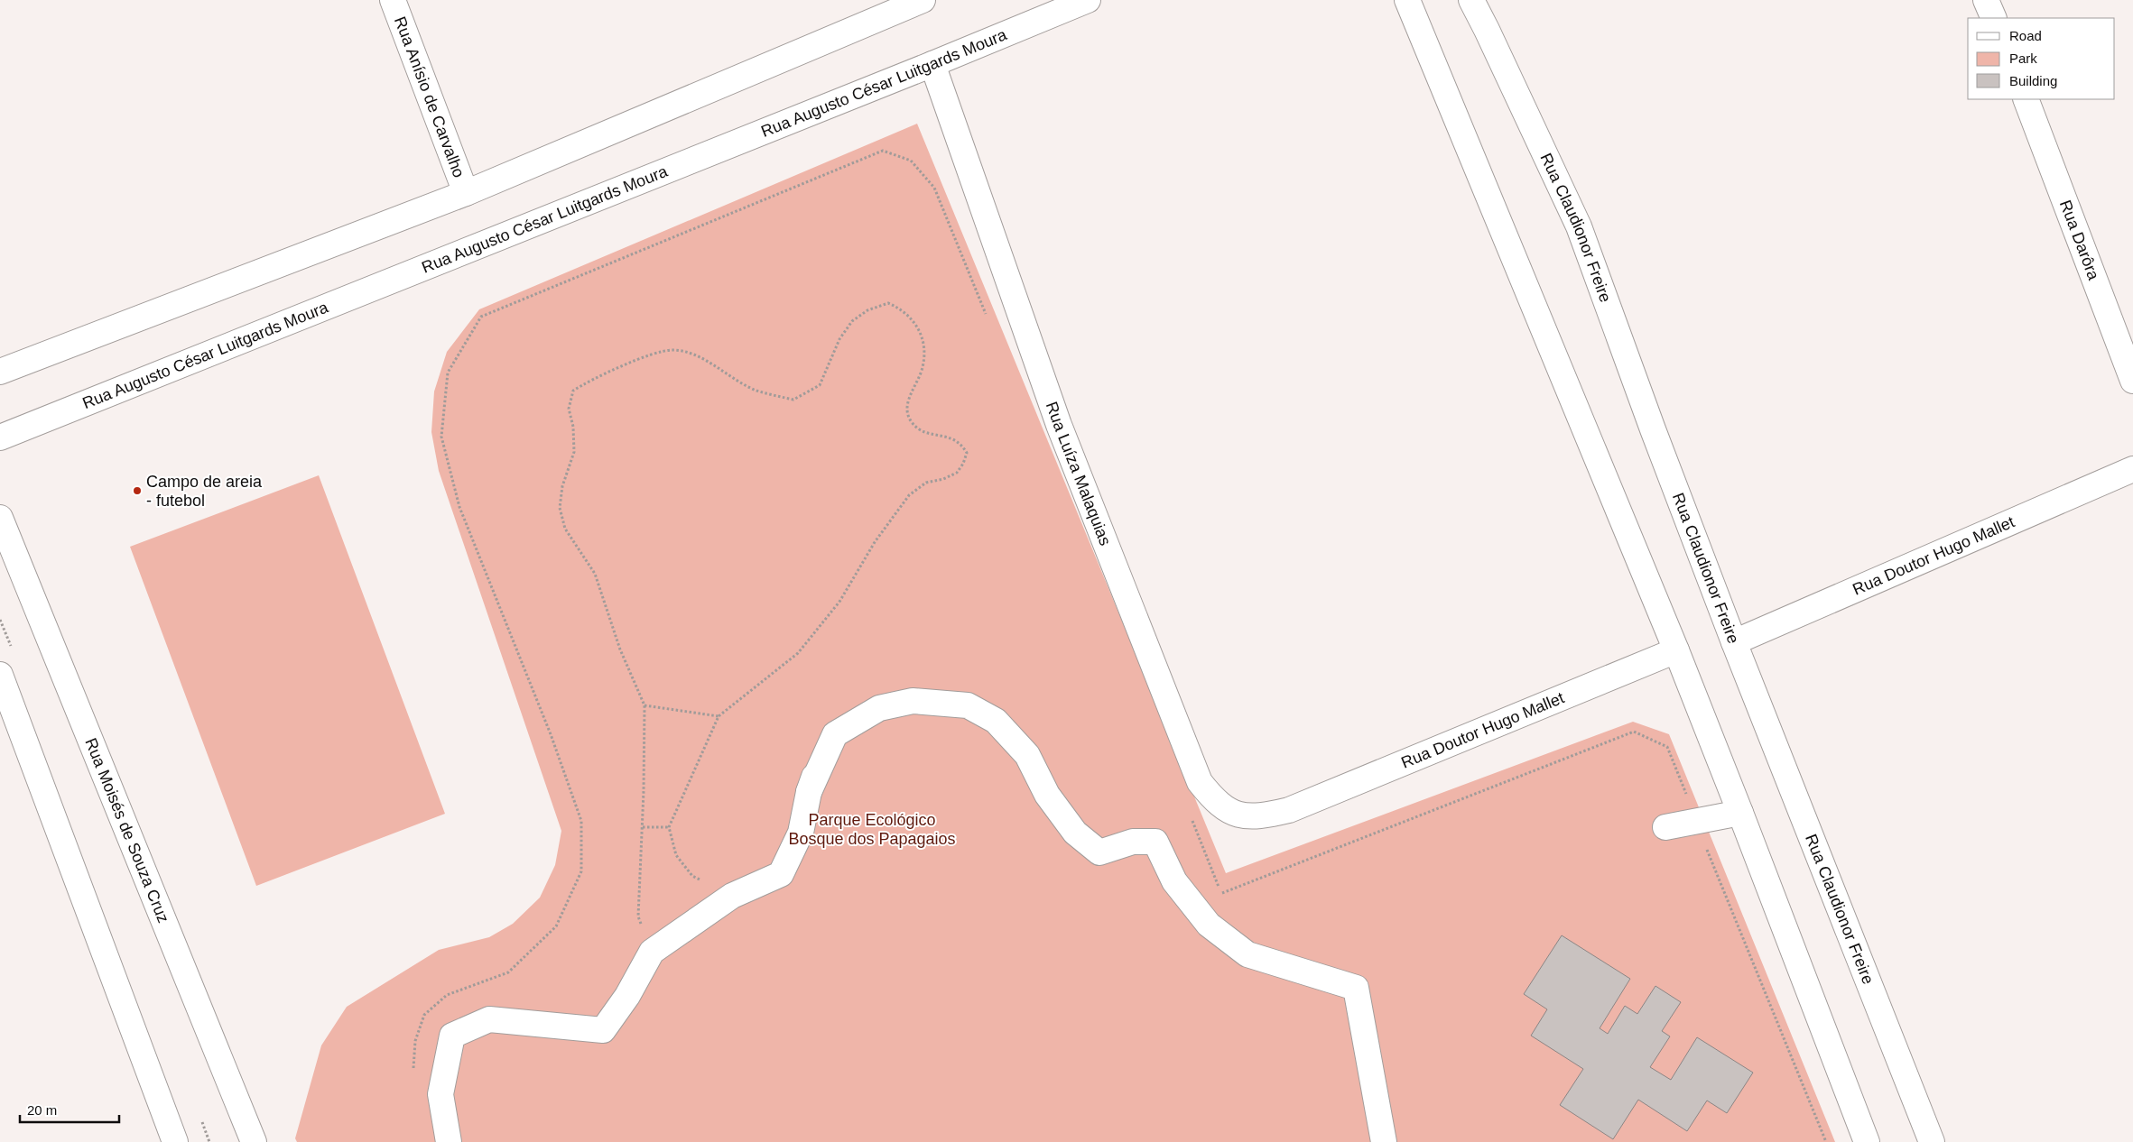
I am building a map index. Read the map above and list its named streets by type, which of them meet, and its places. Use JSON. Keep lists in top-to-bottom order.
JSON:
{
  "streets": {
    "street": [
      "Rua Augusto César Luitgards Moura",
      "Rua Anísio de Carvalho",
      "Rua Claudionor Freire",
      "Rua Darôra",
      "Rua Luíza Malaquias",
      "Rua Doutor Hugo Mallet",
      "Rua Moisés de Souza Cruz"
    ]
  },
  "crossings": [
    ["Rua Augusto César Luitgards Moura", "Rua Luíza Malaquias"],
    ["Rua Claudionor Freire", "Rua Doutor Hugo Mallet"],
    ["Rua Luíza Malaquias", "Rua Doutor Hugo Mallet"]
  ],
  "parks": ["Parque Ecológico Bosque dos Papagaios"],
  "places": ["Campo de areia - futebol"],
  "legend": ["Road", "Park", "Building"],
  "scale_bar": "20 m"
}
